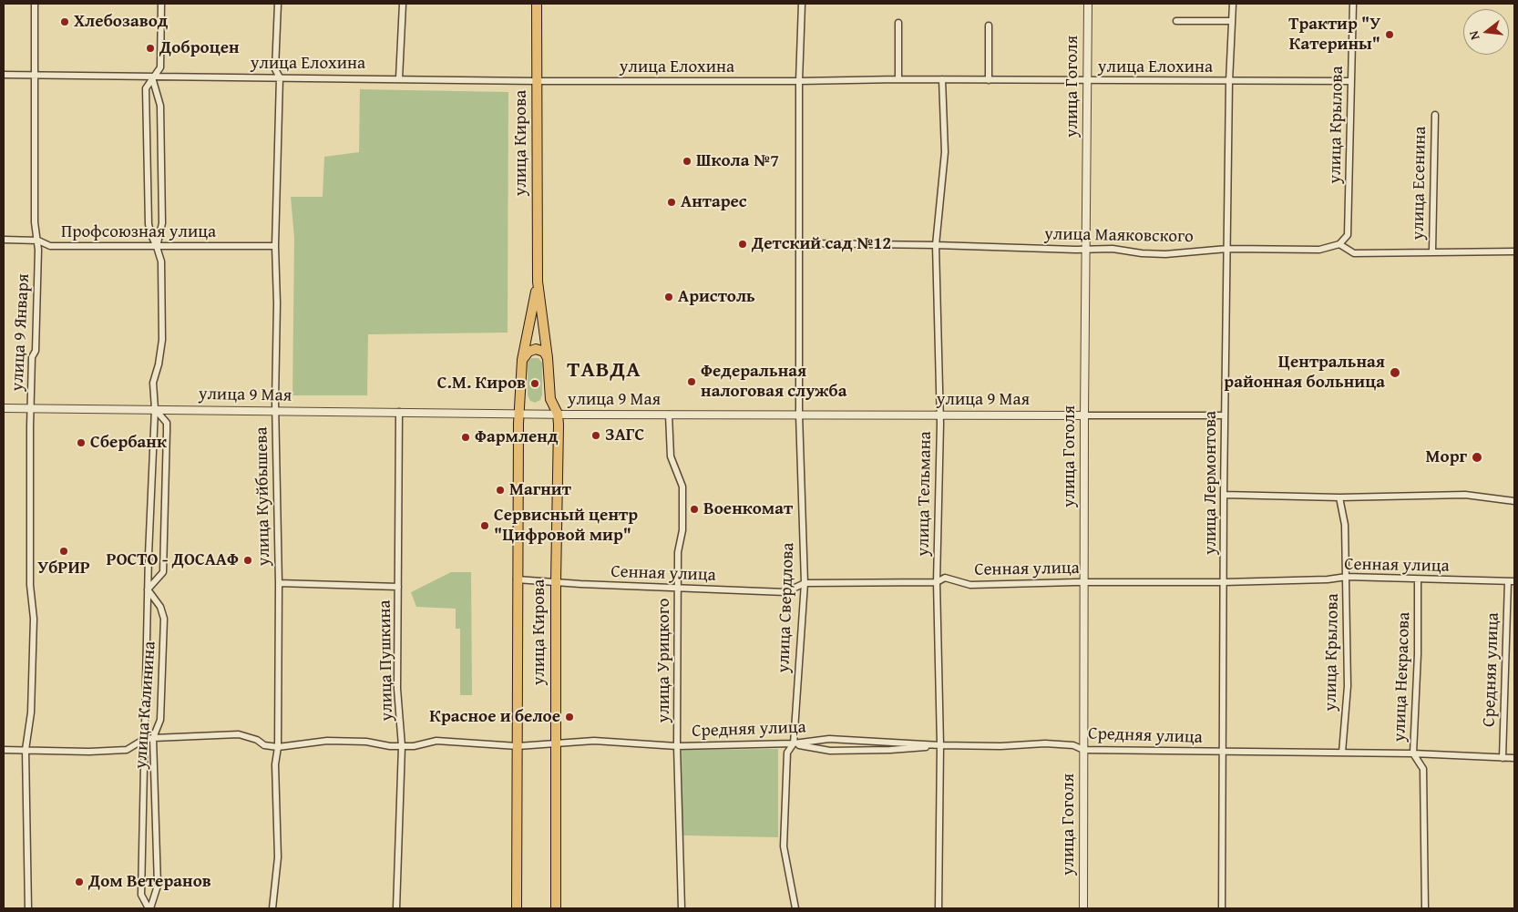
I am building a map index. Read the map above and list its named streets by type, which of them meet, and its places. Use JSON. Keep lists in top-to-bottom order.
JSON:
{
  "streets": {
    "main road": ["улица Кирова"],
    "street": [
      "улица Елохина",
      "улица Гоголя",
      "улица Крылова",
      "улица Есенина",
      "Профсоюзная улица",
      "улица Маяковского",
      "улица 9 Января",
      "улица 9 Мая",
      "улица Лермонтова",
      "улица Тельмана",
      "улица Куйбышева",
      "Сенная улица",
      "улица Свердлова",
      "улица Пушкина",
      "улица Урицкого",
      "Средняя улица",
      "улица Некрасова",
      "улица Калинина"
    ]
  },
  "crossings": [
    ["улица Елохина", "улица Гоголя"],
    ["улица Елохина", "улица Крылова"],
    ["улица Елохина", "улица Кирова"],
    ["улица Елохина", "улица 9 Января"],
    ["улица Елохина", "улица Лермонтова"],
    ["улица Елохина", "улица Тельмана"],
    ["улица Елохина", "улица Куйбышева"],
    ["улица Елохина", "улица Свердлова"],
    ["улица Елохина", "улица Калинина"],
    ["улица Гоголя", "улица Маяковского"],
    ["улица Гоголя", "улица 9 Мая"],
    ["улица Гоголя", "Сенная улица"],
    ["улица Гоголя", "Средняя улица"],
    ["улица Крылова", "улица Маяковского"],
    ["улица Крылова", "Сенная улица"],
    ["улица Крылова", "Средняя улица"],
    ["улица Кирова", "улица 9 Мая"],
    ["улица Кирова", "Сенная улица"],
    ["улица Кирова", "Средняя улица"],
    ["Профсоюзная улица", "улица 9 Января"],
    ["Профсоюзная улица", "улица Куйбышева"],
    ["Профсоюзная улица", "улица Калинина"],
    ["улица Маяковского", "улица Лермонтова"],
    ["улица Маяковского", "улица Тельмана"],
    ["улица Маяковского", "улица Свердлова"],
    ["улица 9 Января", "улица 9 Мая"],
    ["улица 9 Января", "Средняя улица"],
    ["улица 9 Мая", "улица Лермонтова"],
    ["улица 9 Мая", "улица Тельмана"],
    ["улица 9 Мая", "улица Куйбышева"],
    ["улица 9 Мая", "улица Свердлова"],
    ["улица 9 Мая", "улица Пушкина"],
    ["улица 9 Мая", "улица Урицкого"],
    ["улица 9 Мая", "улица Калинина"],
    ["улица Лермонтова", "Сенная улица"],
    ["улица Лермонтова", "Средняя улица"],
    ["улица Тельмана", "Сенная улица"],
    ["улица Тельмана", "Средняя улица"],
    ["улица Куйбышева", "Средняя улица"],
    ["Сенная улица", "улица Свердлова"],
    ["Сенная улица", "улица Урицкого"],
    ["Сенная улица", "Средняя улица"],
    ["Сенная улица", "улица Некрасова"],
    ["улица Свердлова", "Средняя улица"],
    ["улица Пушкина", "Средняя улица"],
    ["улица Урицкого", "Средняя улица"],
    ["Средняя улица", "улица Некрасова"],
    ["Средняя улица", "улица Калинина"]
  ],
  "districts": ["ТАВДА"],
  "places": [
    "Хлебозавод",
    "Трактир \"У Катерины\"",
    "Доброцен",
    "Школа №7",
    "Антарес",
    "Детский сад №12",
    "Аристоль",
    "Центральная районная больница",
    "Федеральная налоговая служба",
    "С.М. Киров",
    "ЗАГС",
    "Фармленд",
    "Сбербанк",
    "Морг",
    "Магнит",
    "Военкомат",
    "Сервисный центр \"Цифровой мир\"",
    "УбРИР",
    "РОСТО - ДОСААФ",
    "Красное и белое",
    "Дом Ветеранов"
  ],
  "north": "left"
}
